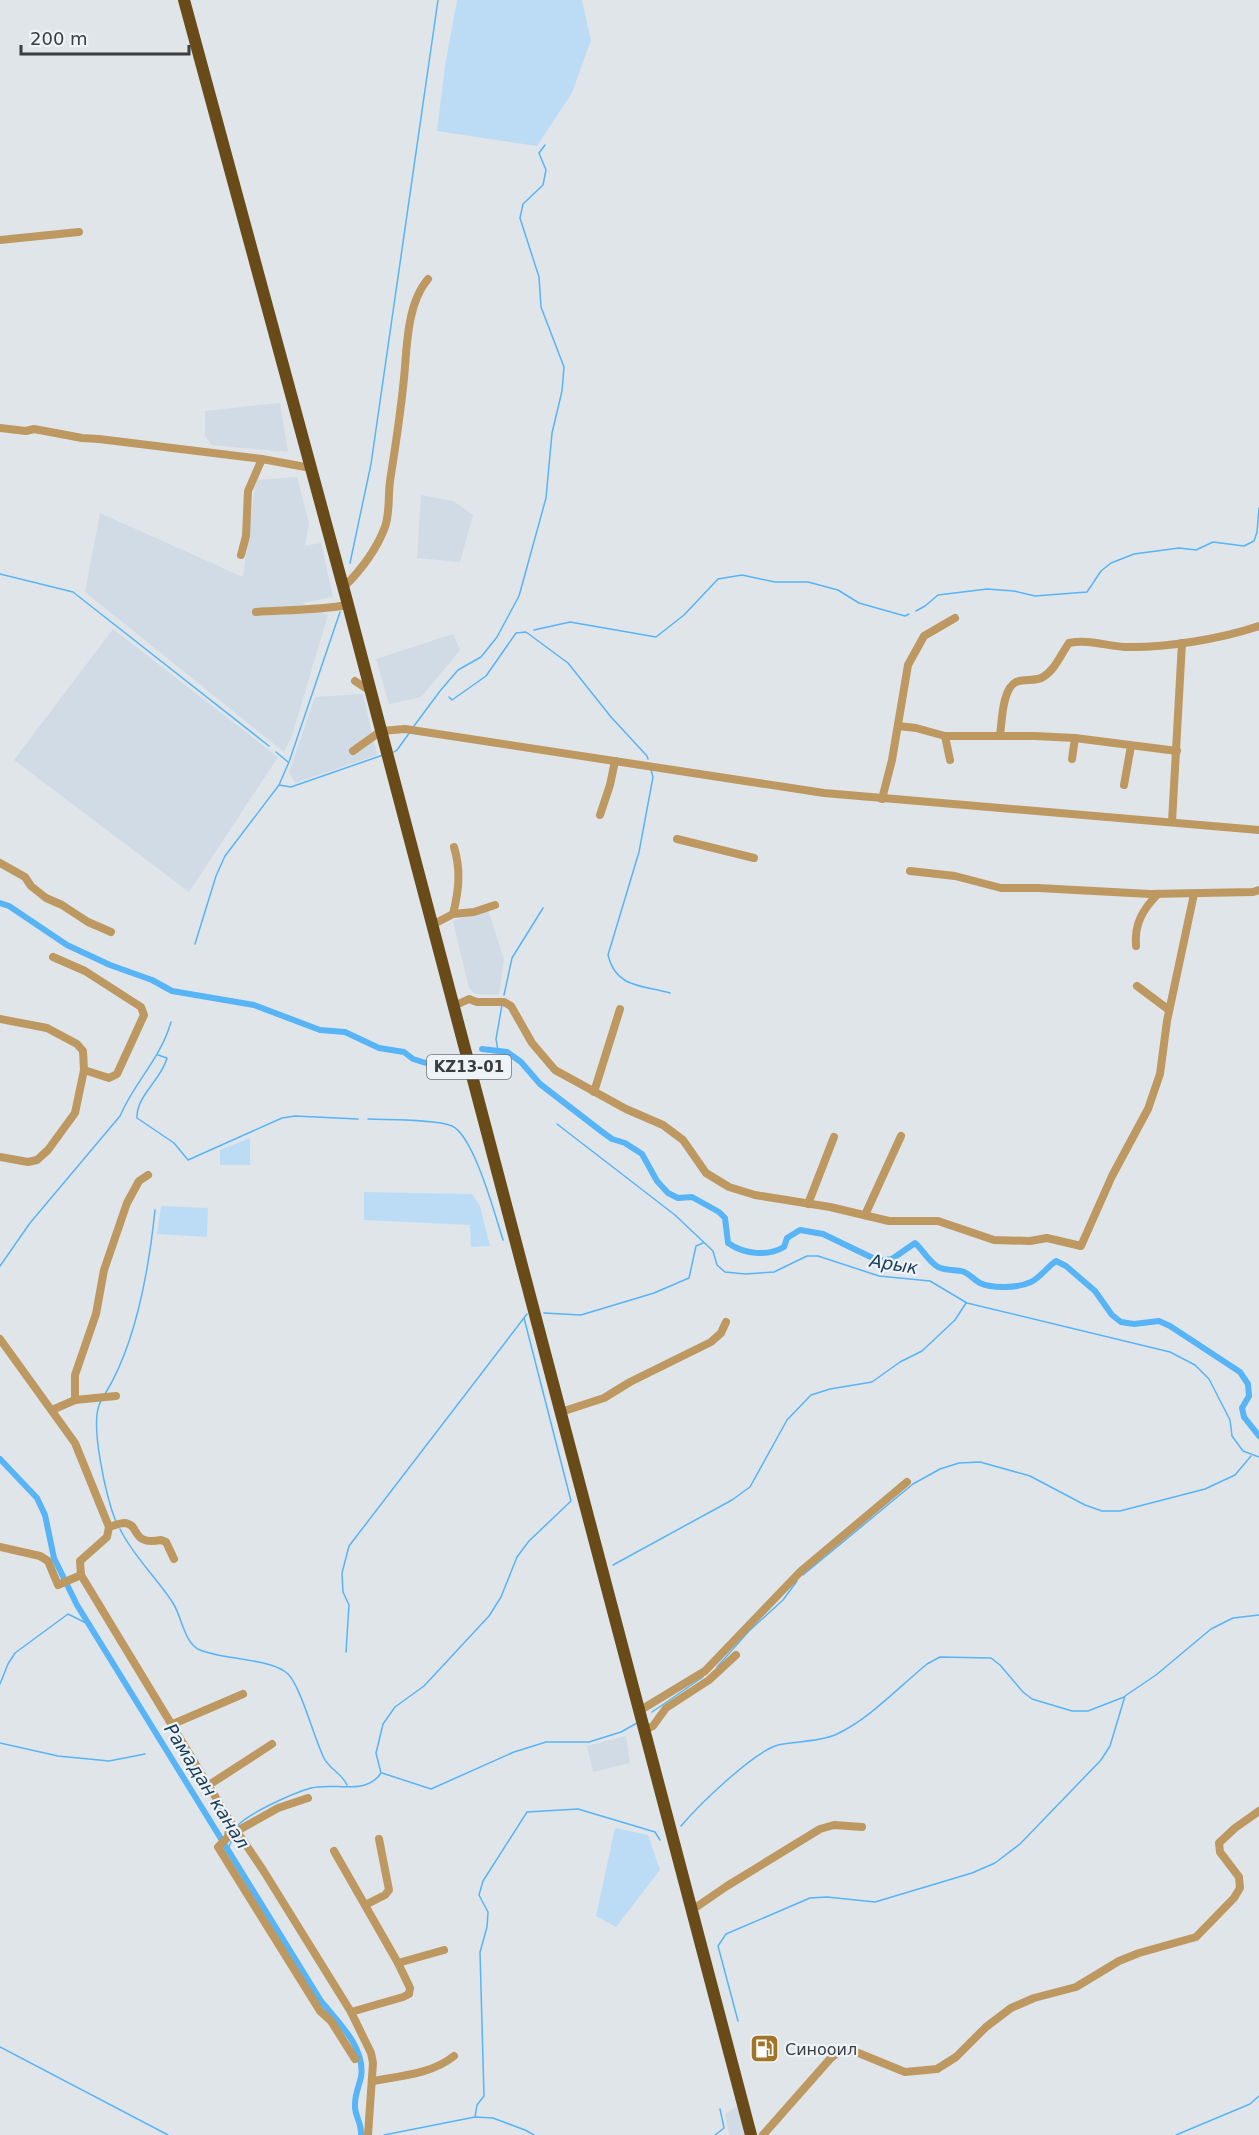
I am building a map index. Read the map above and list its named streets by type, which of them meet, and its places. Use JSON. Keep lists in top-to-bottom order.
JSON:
{
  "streets": {
    "highway": ["KZ13-01"]
  },
  "water": ["Арык", "Рамадан канал"],
  "places": {
    "fuel station": ["Синооил"]
  },
  "scale_bar": "200 m"
}
